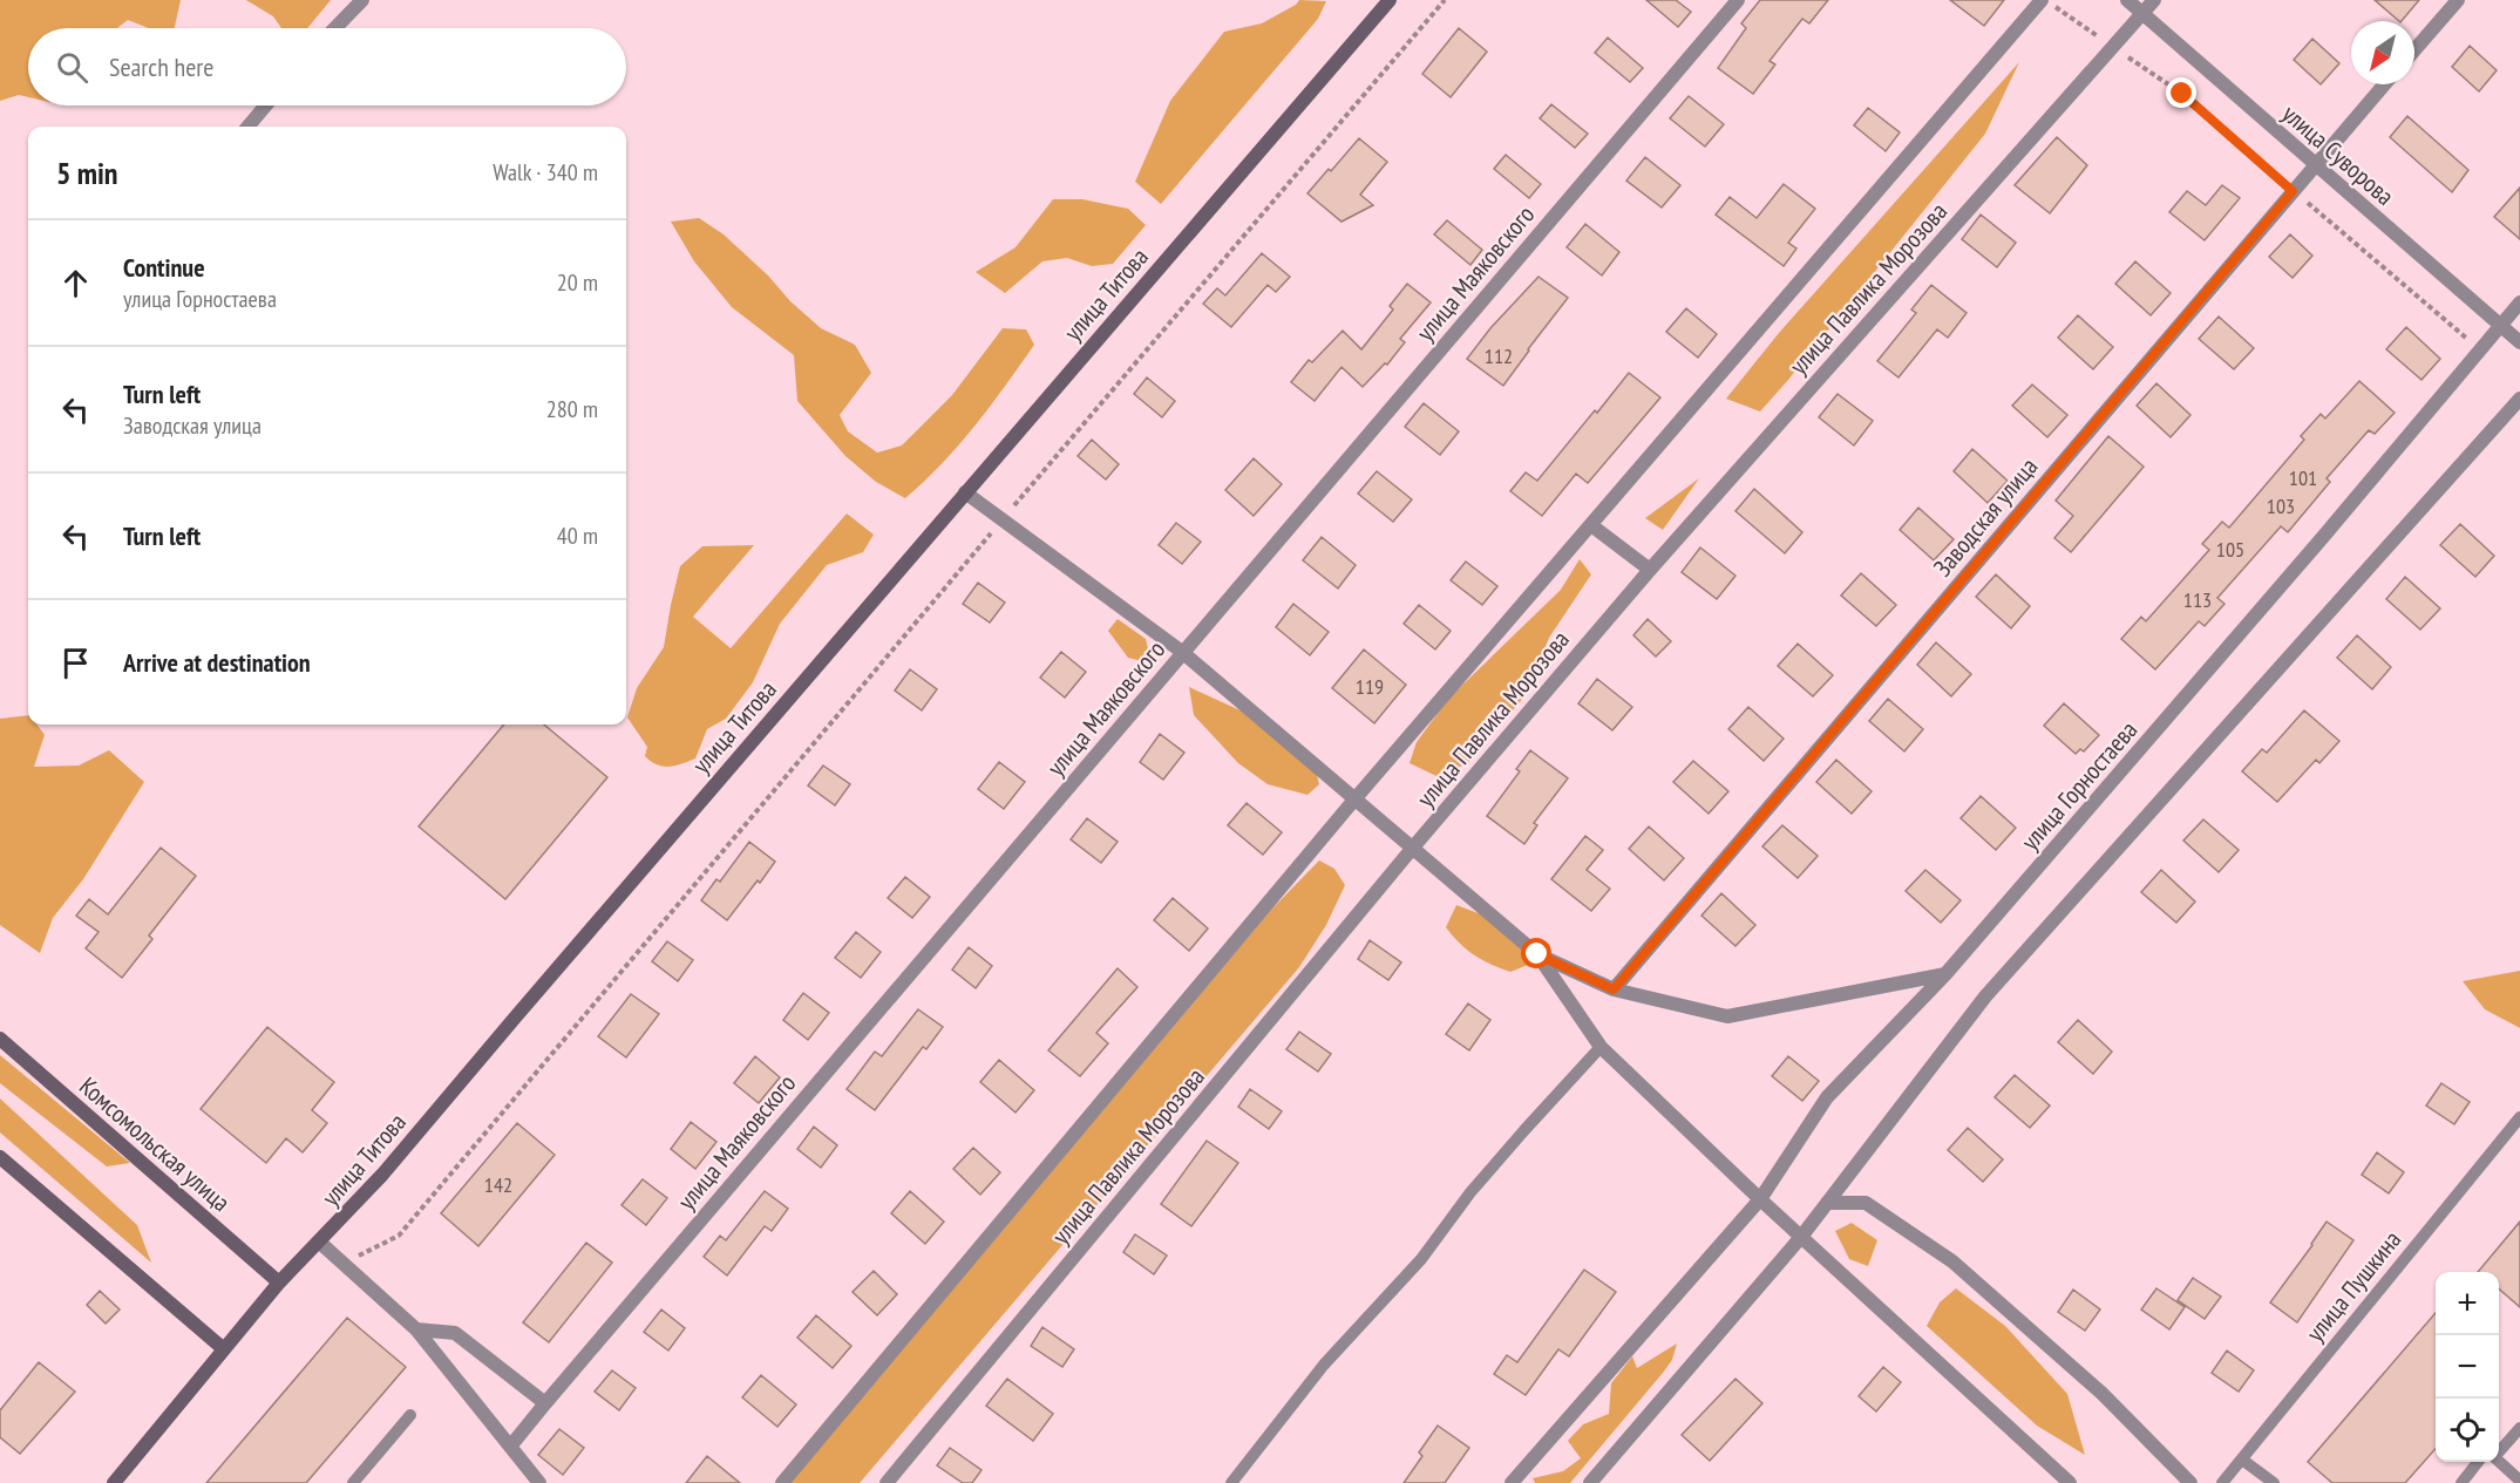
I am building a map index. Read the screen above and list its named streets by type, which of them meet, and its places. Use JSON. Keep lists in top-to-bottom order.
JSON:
{
  "streets": {
    "main road": ["улица Титова", "Комсомольская улица"],
    "street": [
      "улица Суворова",
      "улица Маяковского",
      "улица Павлика Морозова",
      "Заводская улица",
      "улица Горностаева"
    ],
    "lane": ["улица Пушкина"]
  },
  "crossings": [
    ["улица Суворова", "улица Павлика Морозова"],
    ["улица Суворова", "Заводская улица"],
    ["улица Суворова", "улица Горностаева"],
    ["улица Титова", "Комсомольская улица"]
  ],
  "house_numbers": [
    "112",
    "101",
    "103",
    "105",
    "113",
    "119",
    "142"
  ],
  "north": "bottom left",
  "page": {
    "search": "Search here",
    "heading": ["5 min", "Walk · 340 m"],
    "list": [
      ["Continue", "улица Горностаева", "20 m"],
      ["Turn left", "Заводская улица", "280 m"],
      ["Turn left", "40 m"],
      "Arrive at destination"
    ],
    "map_buttons": ["+", "−"]
  }
}
